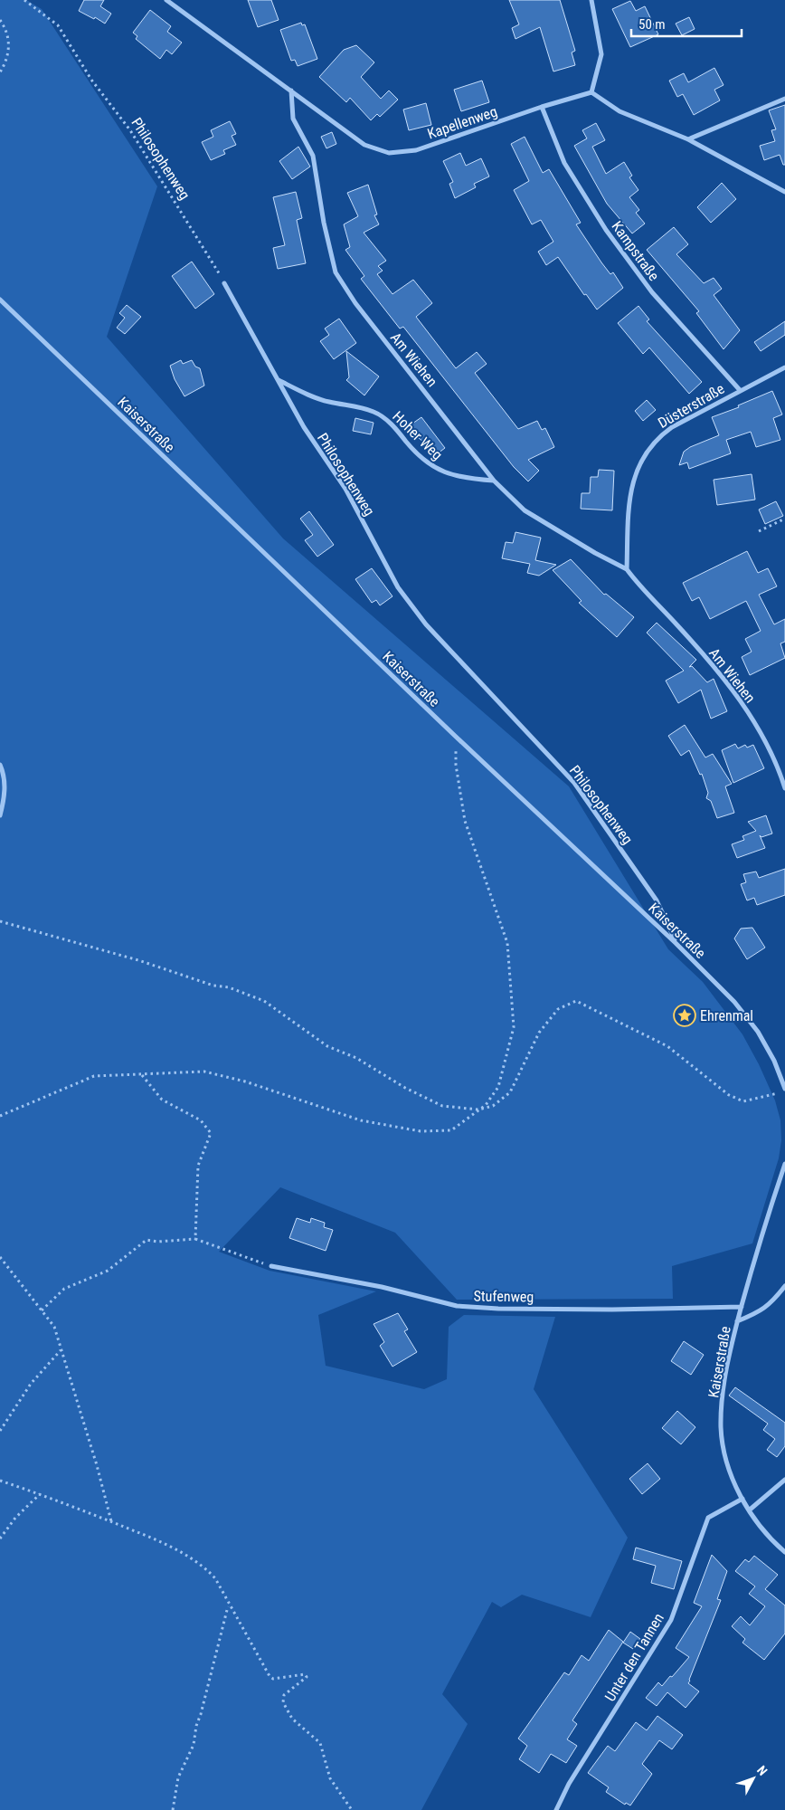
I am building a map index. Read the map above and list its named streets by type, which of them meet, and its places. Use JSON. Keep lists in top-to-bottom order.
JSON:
{
  "streets": {
    "street": [
      "Kapellenweg",
      "Philosophenweg",
      "Kampstraße",
      "Am Wiehen",
      "Düsterstraße",
      "Kaiserstraße",
      "Hoher Weg",
      "Stufenweg",
      "Unter den Tannen"
    ]
  },
  "crossings": [
    ["Kapellenweg", "Kampstraße"],
    ["Kapellenweg", "Am Wiehen"],
    ["Philosophenweg", "Kaiserstraße"],
    ["Philosophenweg", "Hoher Weg"],
    ["Kampstraße", "Düsterstraße"],
    ["Am Wiehen", "Düsterstraße"],
    ["Am Wiehen", "Hoher Weg"],
    ["Kaiserstraße", "Stufenweg"],
    ["Kaiserstraße", "Unter den Tannen"]
  ],
  "places": {
    "place": ["Ehrenmal"]
  },
  "scale_bar": "50 m",
  "north": "top right"
}
